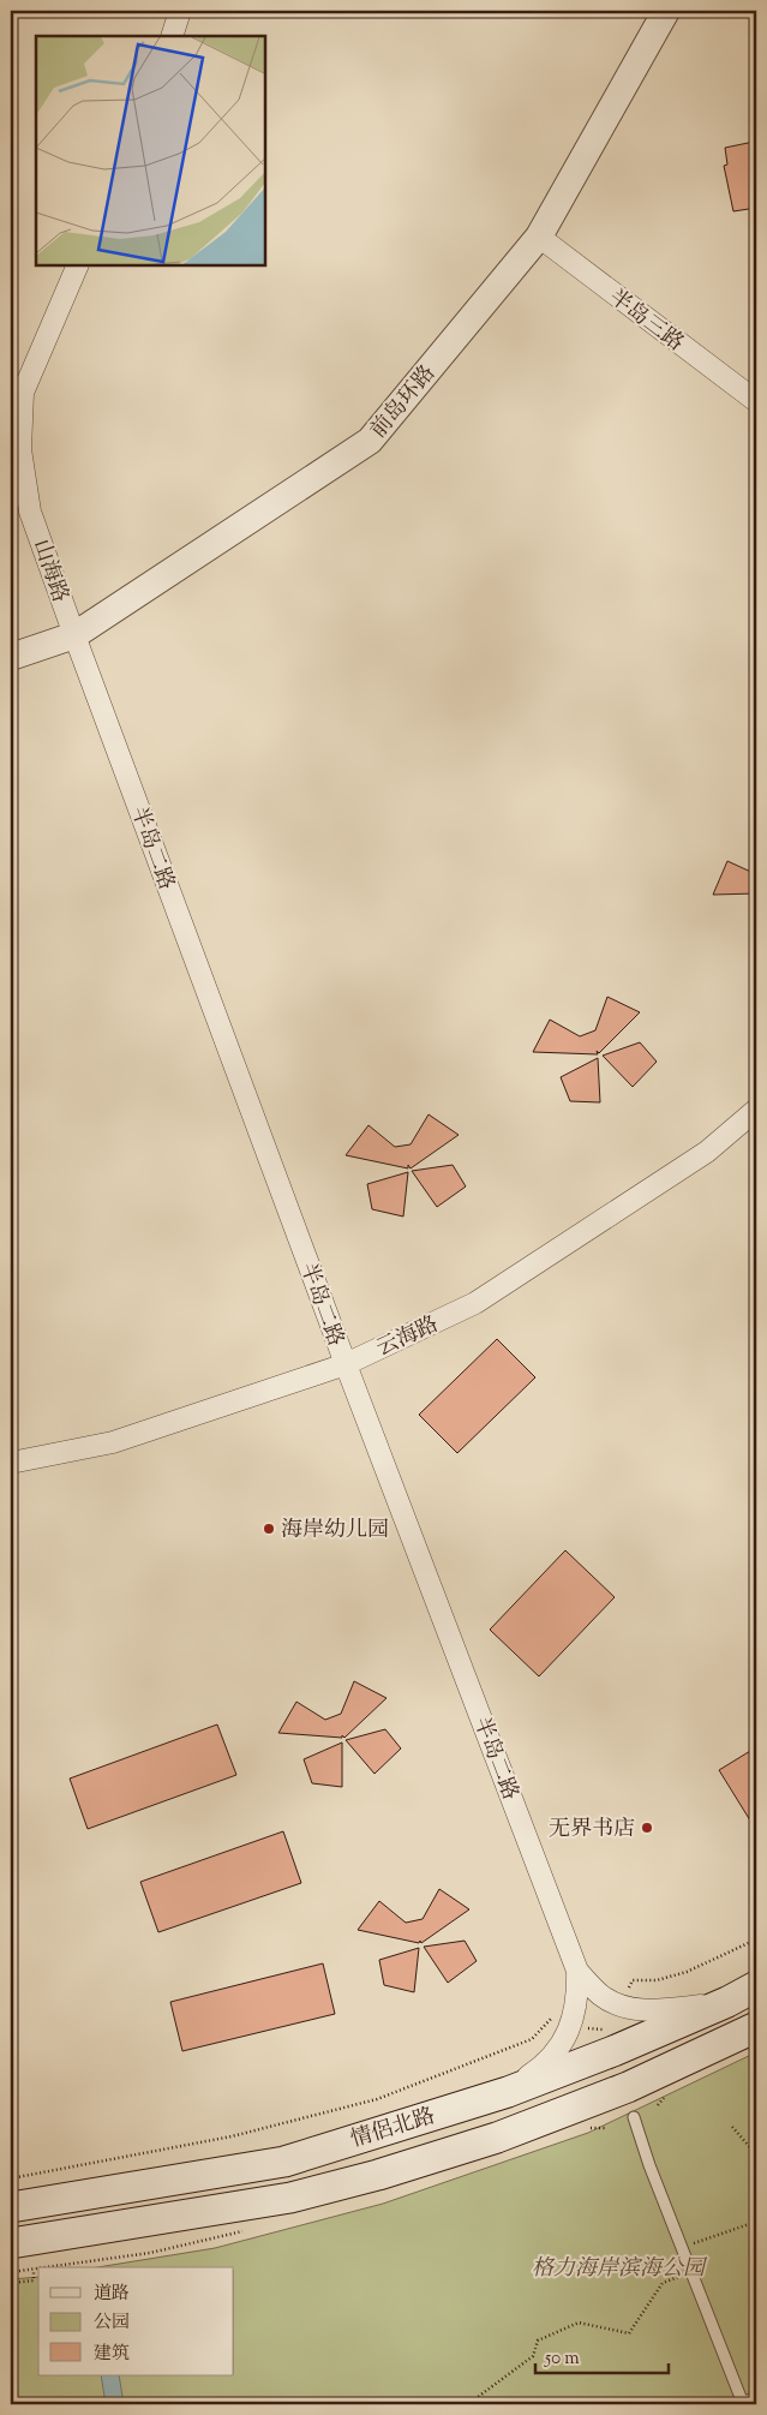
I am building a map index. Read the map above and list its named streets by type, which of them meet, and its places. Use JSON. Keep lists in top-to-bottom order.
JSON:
{
  "streets": {
    "main road": ["情侶北路"],
    "street": [
      "半岛三路",
      "前岛环路",
      "山海路",
      "半岛二路",
      "云海路"
    ]
  },
  "crossings": [
    ["半岛三路", "前岛环路"],
    ["前岛环路", "山海路"],
    ["前岛环路", "半岛二路"],
    ["山海路", "半岛二路"],
    ["半岛二路", "云海路"]
  ],
  "parks": ["格力海岸滨海公园"],
  "places": ["海岸幼儿园", "无界书店"],
  "legend": ["道路", "公园", "建筑"],
  "scale_bar": "50 m"
}
